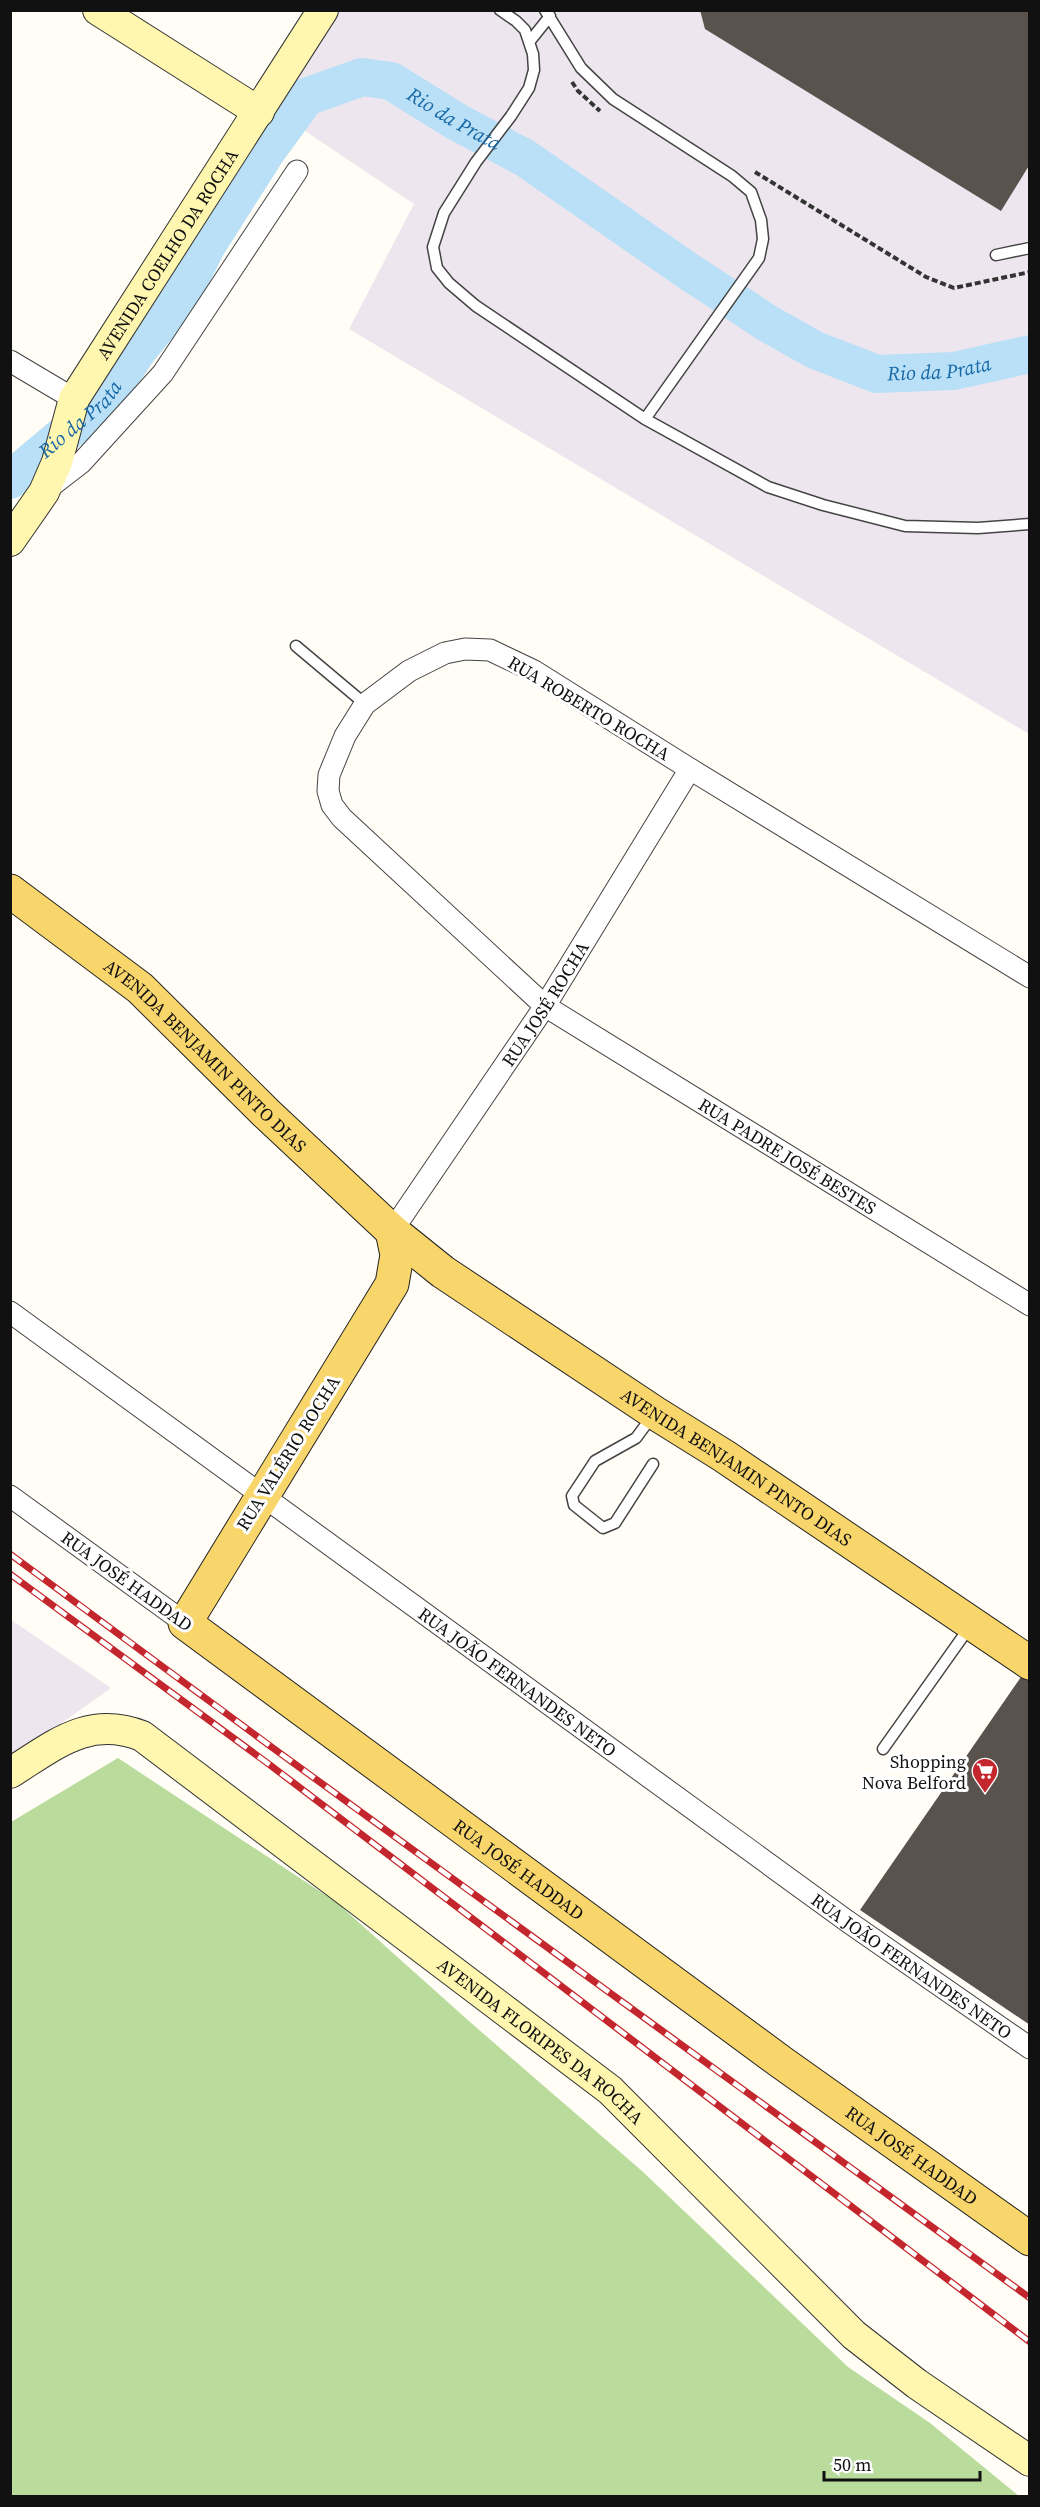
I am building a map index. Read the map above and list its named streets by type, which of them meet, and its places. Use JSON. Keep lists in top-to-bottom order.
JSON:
{
  "streets": {
    "main road": ["AVENIDA BENJAMIN PINTO DIAS", "RUA VALÉRIO ROCHA", "RUA JOSÉ HADDAD"],
    "street": [
      "AVENIDA COELHO DA ROCHA",
      "RUA ROBERTO ROCHA",
      "RUA JOSÉ ROCHA",
      "RUA PADRE JOSÉ BESTES",
      "RUA JOÃO FERNANDES NETO",
      "AVENIDA FLORIPES DA ROCHA"
    ]
  },
  "crossings": [
    ["RUA ROBERTO ROCHA", "RUA JOSÉ ROCHA"],
    ["RUA ROBERTO ROCHA", "RUA PADRE JOSÉ BESTES"],
    ["RUA JOSÉ ROCHA", "AVENIDA BENJAMIN PINTO DIAS"],
    ["RUA JOSÉ ROCHA", "RUA PADRE JOSÉ BESTES"],
    ["RUA VALÉRIO ROCHA", "RUA JOSÉ HADDAD"],
    ["RUA VALÉRIO ROCHA", "RUA JOÃO FERNANDES NETO"]
  ],
  "water": ["Rio da Prata"],
  "places": {
    "supermarket": ["Shopping Nova Belford"]
  },
  "scale_bar": "50 m"
}
